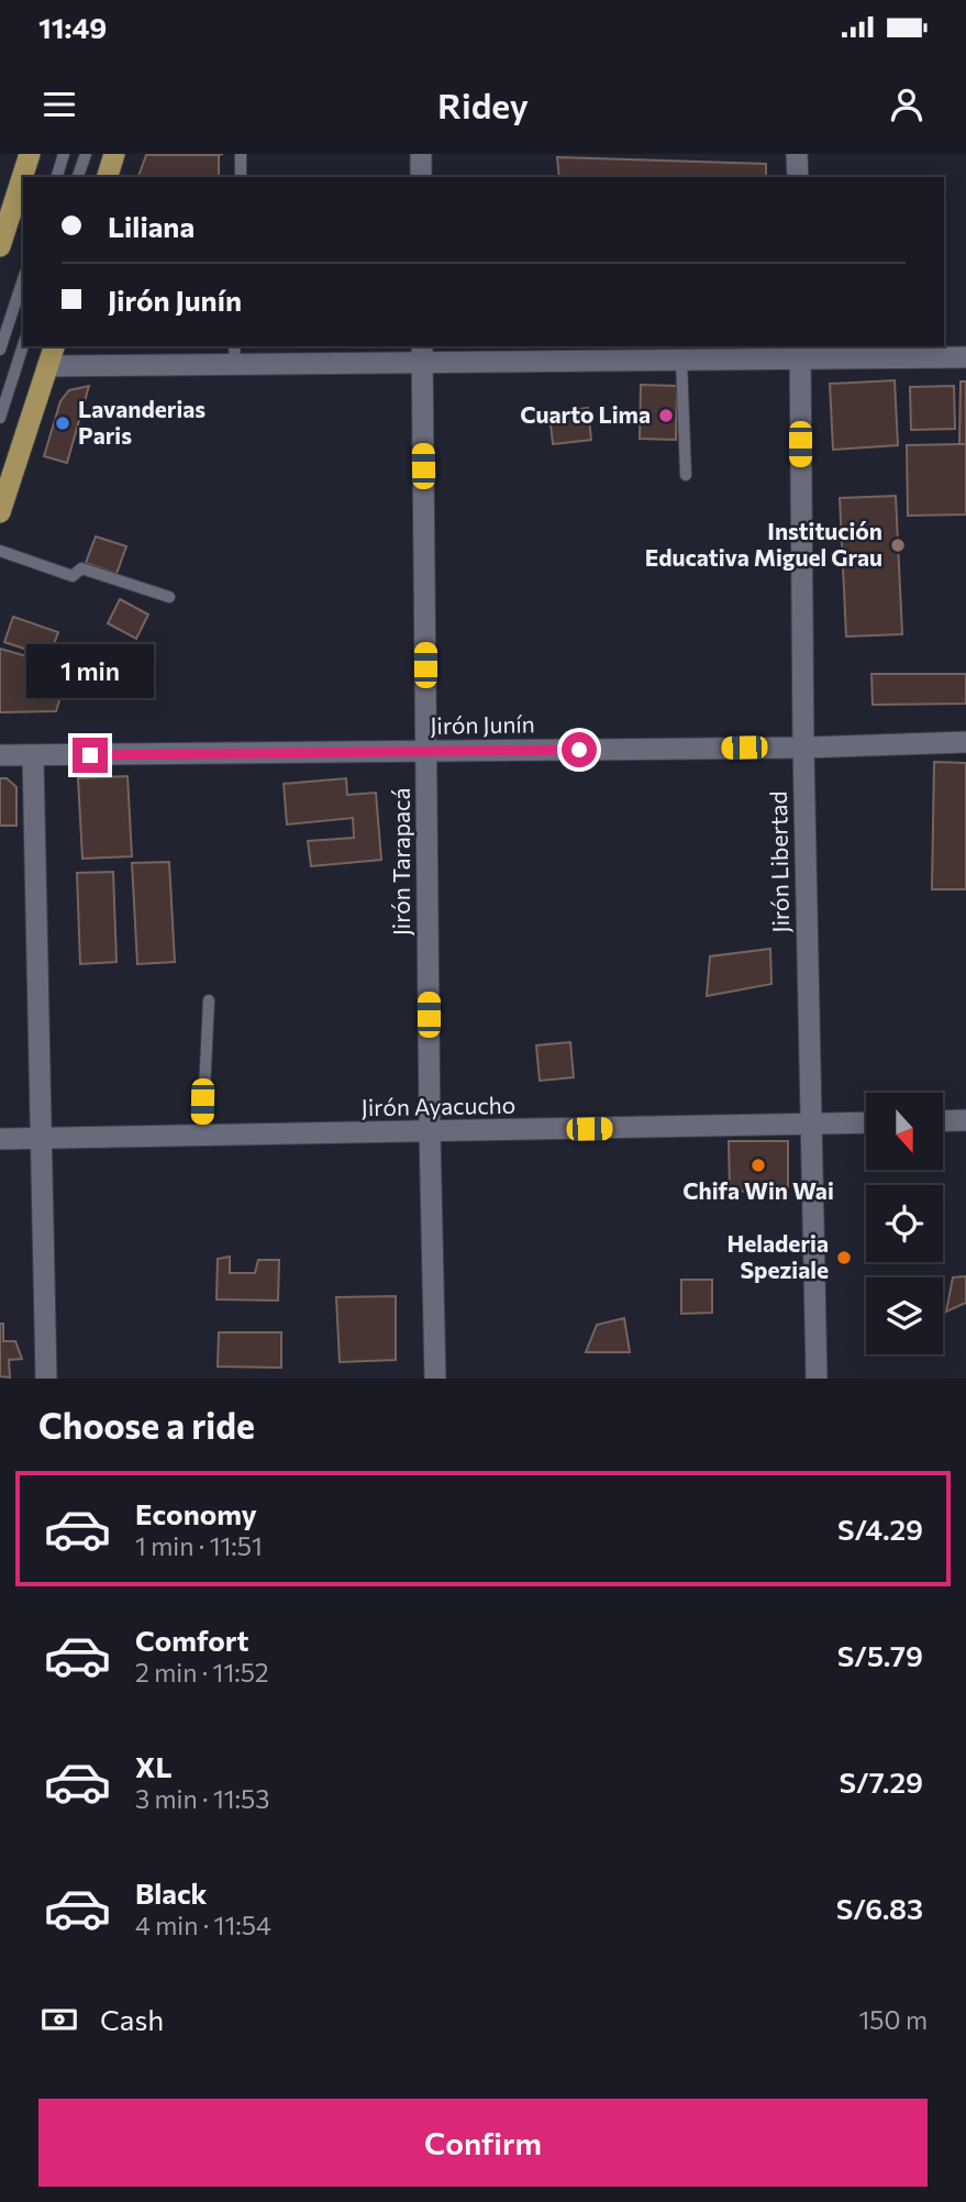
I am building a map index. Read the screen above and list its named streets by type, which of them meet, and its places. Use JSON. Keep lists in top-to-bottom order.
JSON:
{
  "streets": {
    "street": [
      "Jirón Junín",
      "Jirón Tarapacá",
      "Jirón Libertad",
      "Jirón Ayacucho"
    ]
  },
  "crossings": [
    ["Jirón Junín", "Jirón Tarapacá"],
    ["Jirón Junín", "Jirón Libertad"],
    ["Jirón Tarapacá", "Jirón Ayacucho"],
    ["Jirón Libertad", "Jirón Ayacucho"]
  ],
  "places": [
    "Cuarto Lima",
    "Lavanderias Paris",
    "Institución Educativa Miguel Grau",
    "Chifa Win Wai",
    "Heladeria Speziale"
  ],
  "north": "bottom",
  "page": {
    "status": "11:49",
    "header": "Ridey",
    "banner": ["Liliana", "Jirón Junín"],
    "bubble": "1 min",
    "heading": "Choose a ride",
    "list": [
      {
        "name": "Economy",
        "note": "1 min · 11:51",
        "value": "S/4.29"
      },
      {
        "name": "Comfort",
        "note": "2 min · 11:52",
        "value": "S/5.79"
      },
      {
        "name": "XL",
        "note": "3 min · 11:53",
        "value": "S/7.29"
      },
      {
        "name": "Black",
        "note": "4 min · 11:54",
        "value": "S/6.83"
      }
    ],
    "pay": ["Cash", "150 m"],
    "buttons": "Confirm"
  }
}
